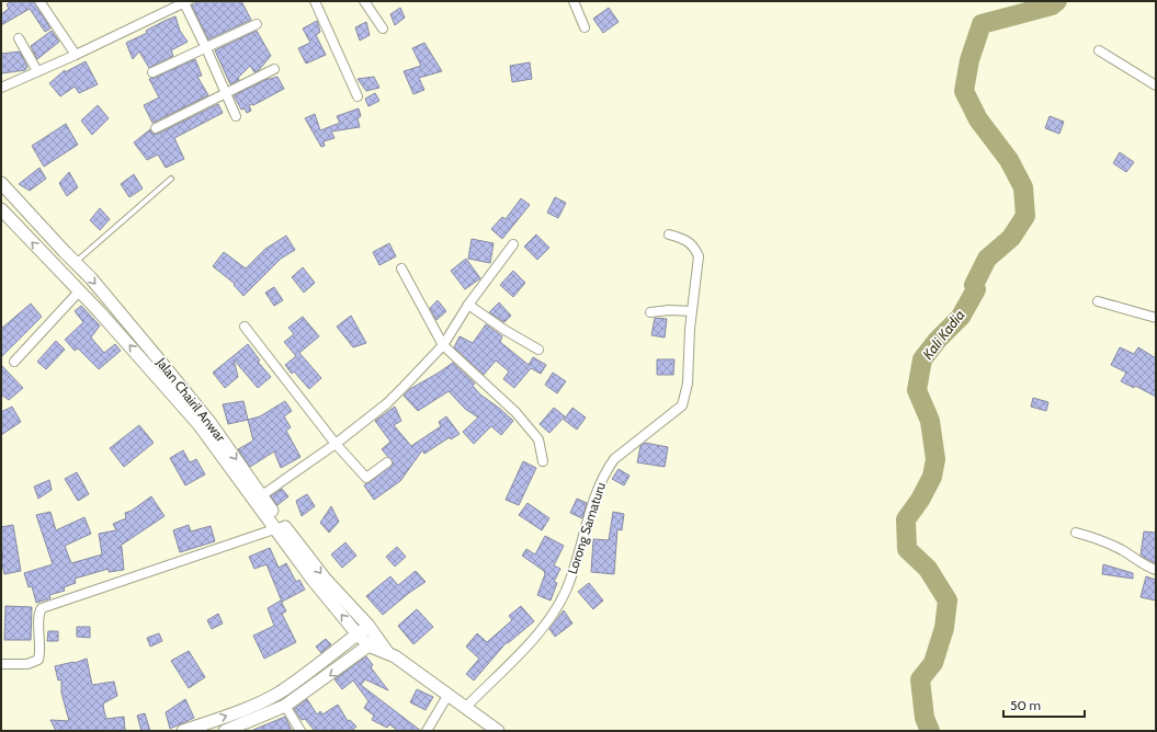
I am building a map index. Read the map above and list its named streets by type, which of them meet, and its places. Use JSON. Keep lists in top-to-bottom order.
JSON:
{
  "streets": {
    "main road": ["Jalan Chairil Anwar"],
    "street": ["Lorong Samaturu"]
  },
  "crossings": [
    ["Jalan Chairil Anwar", "Lorong Samaturu"]
  ],
  "water": ["Kali Kadia"],
  "scale_bar": "50 m"
}
